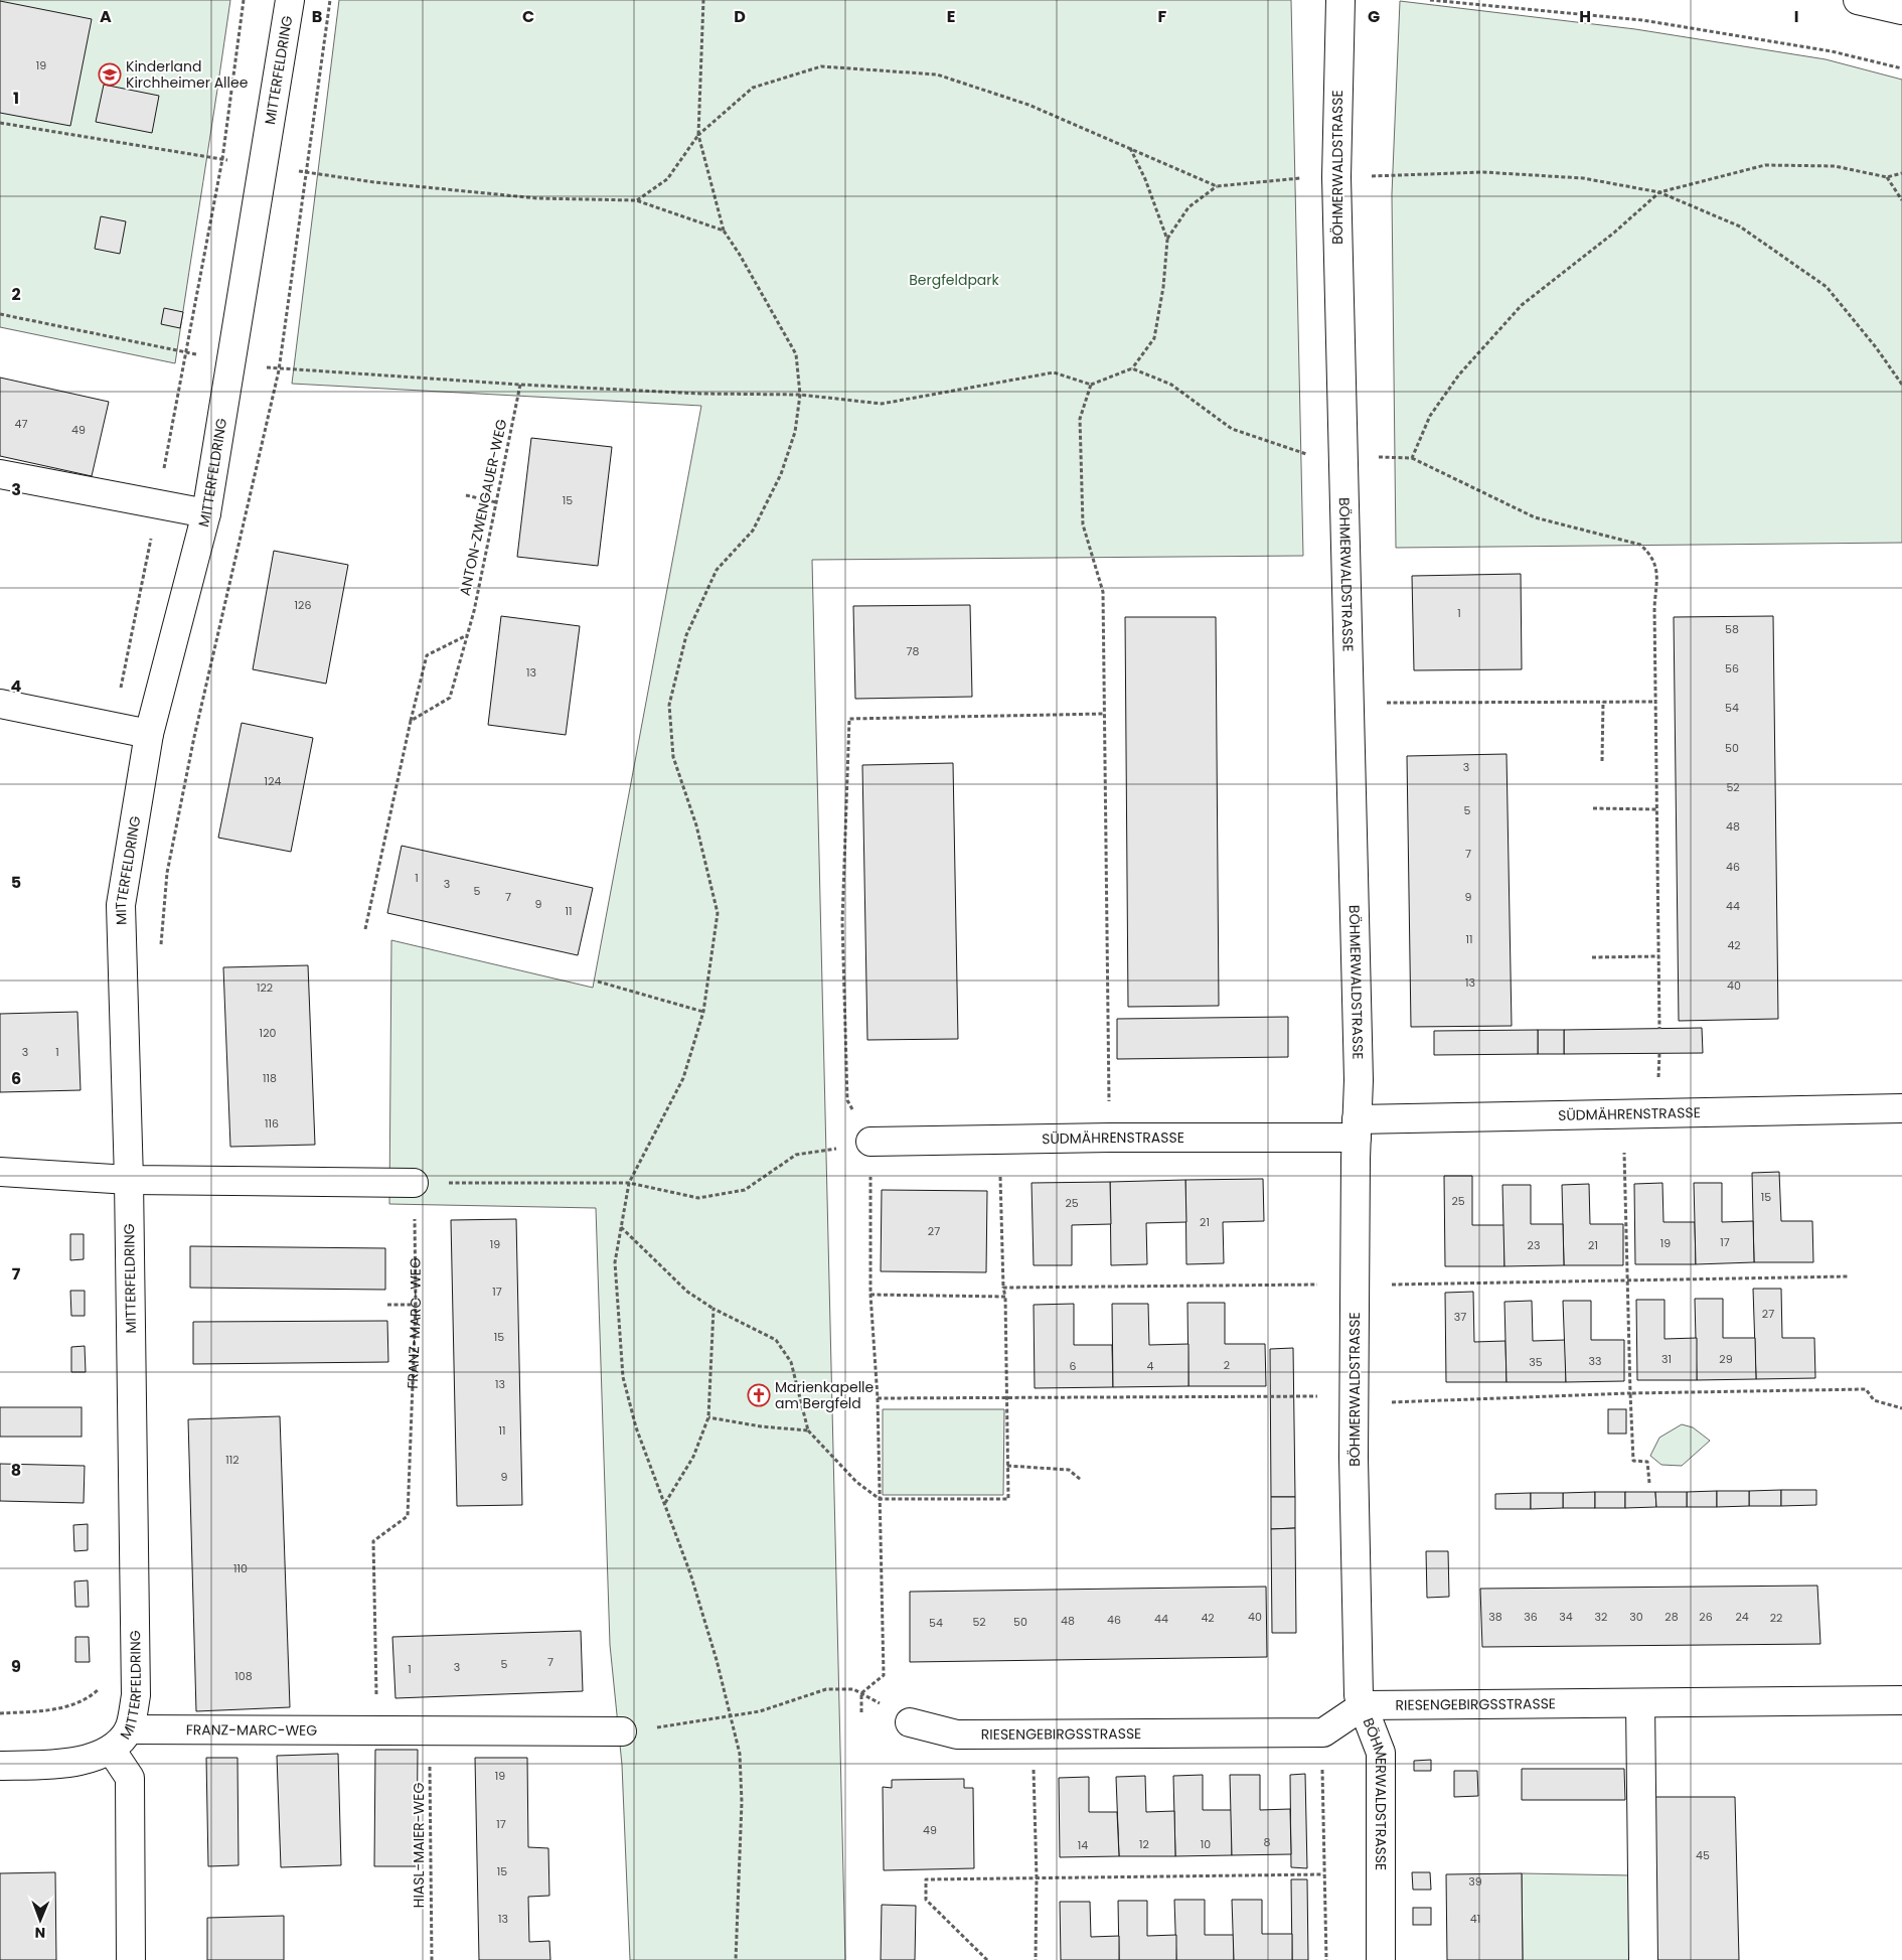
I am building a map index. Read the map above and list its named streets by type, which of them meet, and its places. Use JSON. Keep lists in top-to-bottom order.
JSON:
{
  "streets": {
    "street": [
      "MITTERFELDRING",
      "BÖHMERWALDSTRASSE",
      "SÜDMÄHRENSTRASSE",
      "FRANZ-MARC-WEG",
      "RIESENGEBIRGSSTRASSE"
    ],
    "path": ["ANTON-ZWENGAUER-WEG", "HIASL-MAIER-WEG"]
  },
  "crossings": [
    ["MITTERFELDRING", "FRANZ-MARC-WEG"],
    ["BÖHMERWALDSTRASSE", "SÜDMÄHRENSTRASSE"],
    ["BÖHMERWALDSTRASSE", "RIESENGEBIRGSSTRASSE"],
    ["FRANZ-MARC-WEG", "HIASL-MAIER-WEG"]
  ],
  "parks": ["Bergfeldpark"],
  "places": {
    "school or university": ["Kinderland Kirchheimer Allee"],
    "church": ["Marienkapelle am Bergfeld"]
  },
  "house_numbers": [
    "19",
    "47",
    "49",
    "15",
    "126",
    "1",
    "58",
    "78",
    "56",
    "13",
    "54",
    "50",
    "3",
    "124",
    "52",
    "5",
    "48",
    "7",
    "46",
    "1",
    "3",
    "5",
    "7",
    "9",
    "9",
    "44",
    "11",
    "11",
    "42",
    "13",
    "40",
    "122",
    "120",
    "3",
    "1",
    "118",
    "116",
    "15",
    "25",
    "25",
    "21",
    "27",
    "17",
    "19",
    "19",
    "23",
    "21",
    "17",
    "27",
    "37",
    "15",
    "31",
    "29",
    "33",
    "35",
    "2",
    "6",
    "4",
    "13",
    "11",
    "112",
    "9",
    "110",
    "40",
    "38",
    "36",
    "34",
    "32",
    "30",
    "28",
    "26",
    "24",
    "42",
    "22",
    "44",
    "46",
    "48",
    "52",
    "50",
    "54",
    "7",
    "5",
    "3",
    "1",
    "108",
    "19",
    "17",
    "49",
    "8",
    "12",
    "10",
    "14",
    "45",
    "15",
    "39",
    "13",
    "41"
  ],
  "north": "bottom",
  "grid": {
    "columns": [
      "A",
      "B",
      "C",
      "D",
      "E",
      "F",
      "G",
      "H",
      "I"
    ],
    "rows": [
      "1",
      "2",
      "3",
      "4",
      "5",
      "6",
      "7",
      "8",
      "9"
    ]
  }
}
